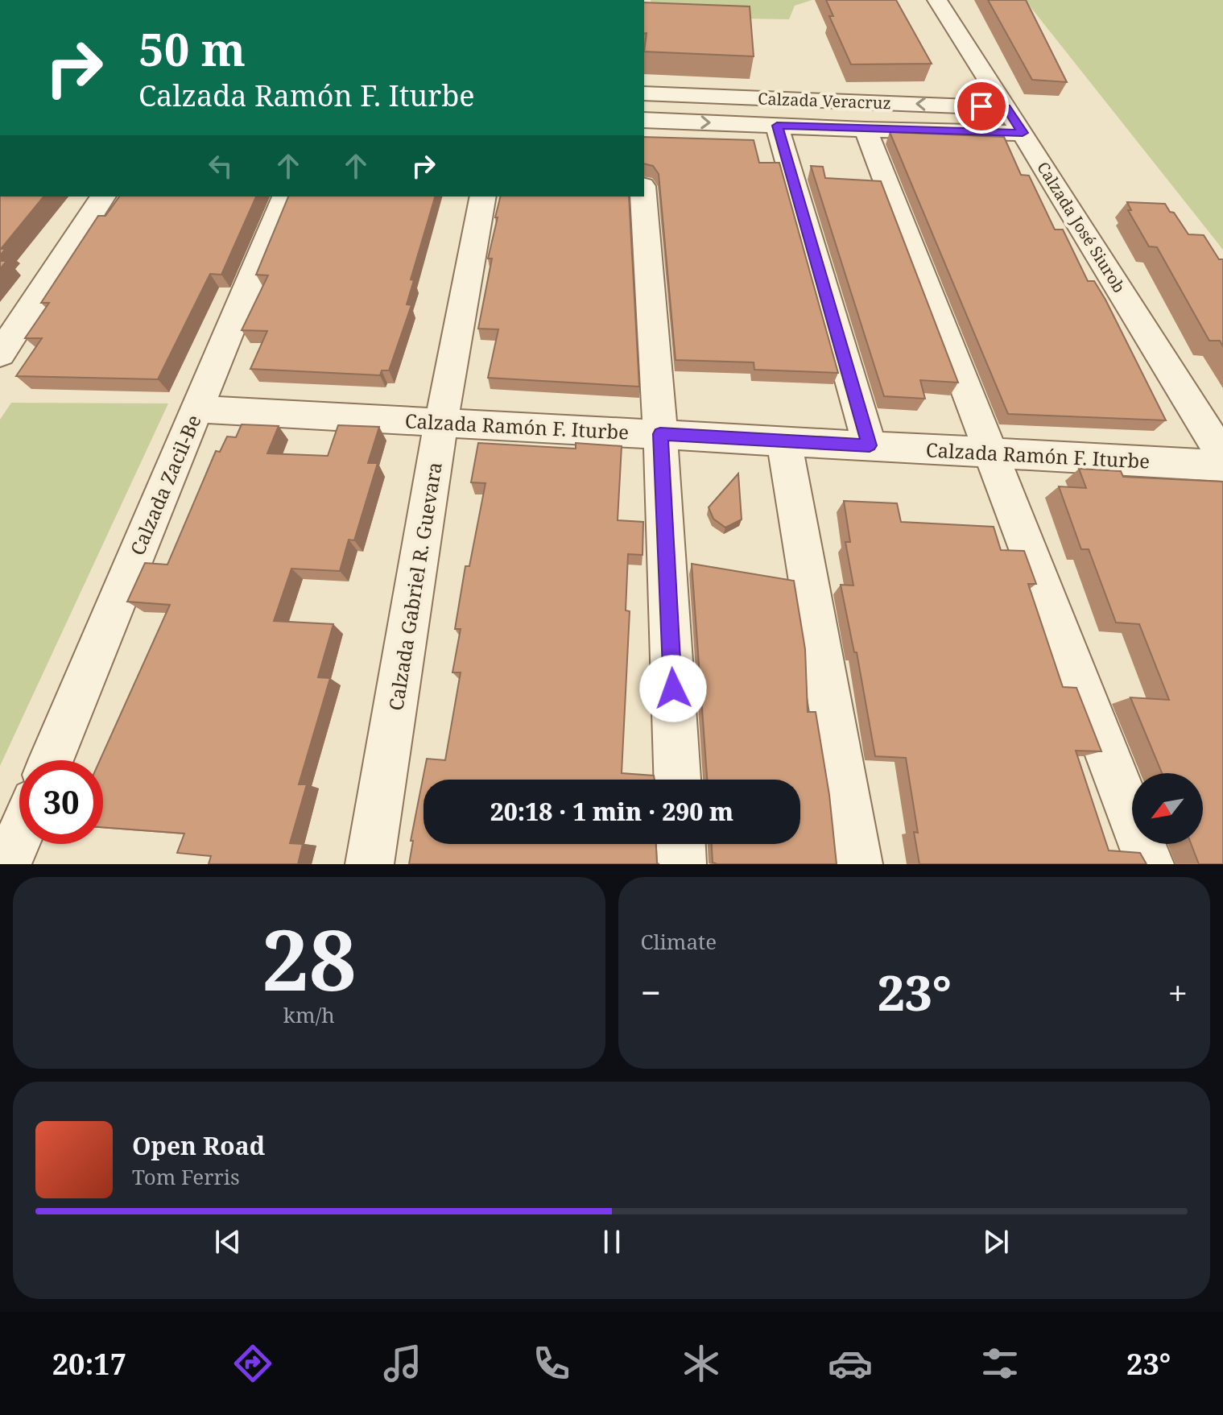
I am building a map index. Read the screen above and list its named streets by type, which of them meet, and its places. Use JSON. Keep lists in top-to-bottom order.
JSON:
{
  "streets": {
    "street": [
      "Calzada Veracruz",
      "Calzada José Siurob",
      "Calzada Ramón F. Iturbe",
      "Calzada Zacil-Be",
      "Calzada Gabriel R. Guevara"
    ]
  },
  "crossings": [
    ["Calzada Veracruz", "Calzada José Siurob"],
    ["Calzada Ramón F. Iturbe", "Calzada Zacil-Be"],
    ["Calzada Ramón F. Iturbe", "Calzada Gabriel R. Guevara"]
  ],
  "north": "bottom left",
  "page": {
    "turn": ["50 m", "Calzada Ramón F. Iturbe"],
    "limit": "30",
    "trip": "20:18 · 1 min · 290 m",
    "tile": [
      ["28", "km/h"],
      "Climate"
    ],
    "heat": ["−", "23°", "+"],
    "song": ["Open Road", "Tom Ferris"],
    "tabs": ["20:17", "23°"]
  }
}
